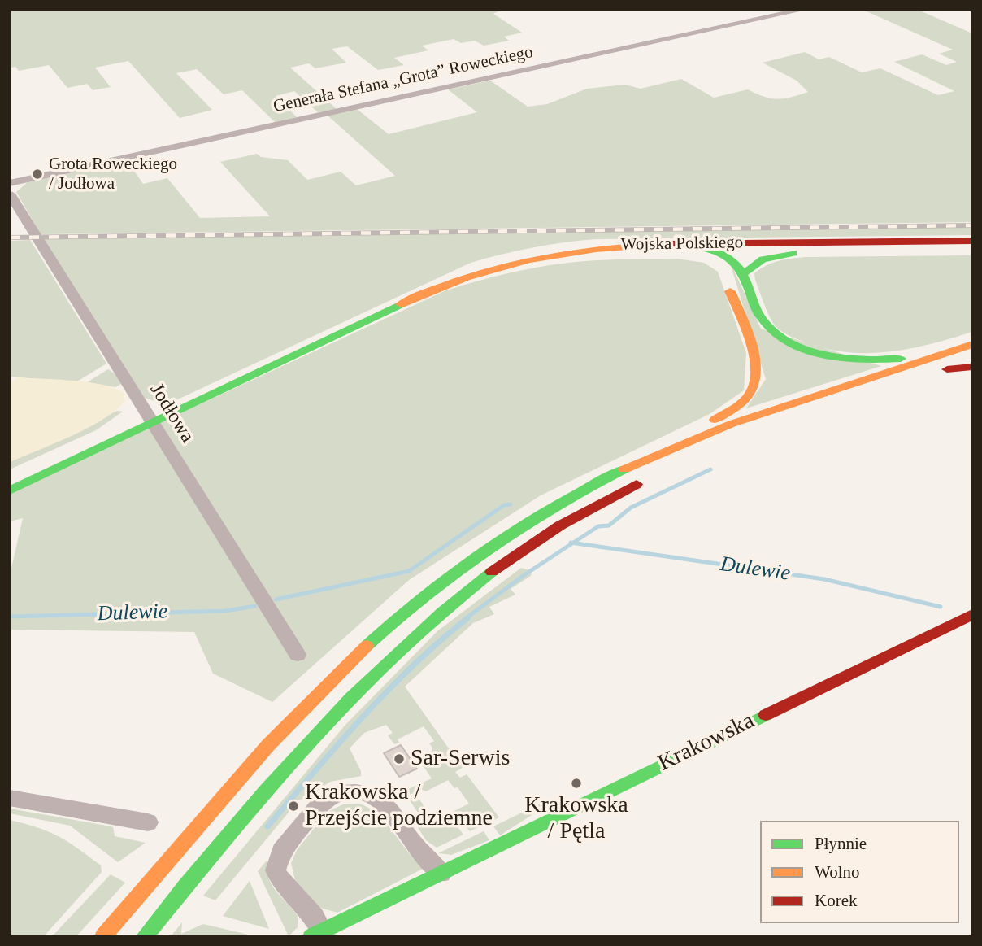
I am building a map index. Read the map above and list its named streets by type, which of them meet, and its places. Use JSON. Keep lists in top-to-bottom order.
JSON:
{
  "streets": {
    "main road": ["Wojska Polskiego", "Krakowska"],
    "street": ["Generała Stefana „Grota” Roweckiego", "Jodłowa"]
  },
  "crossings": [
    ["Wojska Polskiego", "Jodłowa"]
  ],
  "water": ["Dulewie"],
  "places": [
    "Grota Roweckiego / Jodłowa",
    "Sar-Serwis",
    "Krakowska / Pętla",
    "Krakowska / Przejście podziemne"
  ],
  "legend": ["Płynnie", "Wolno", "Korek"]
}
